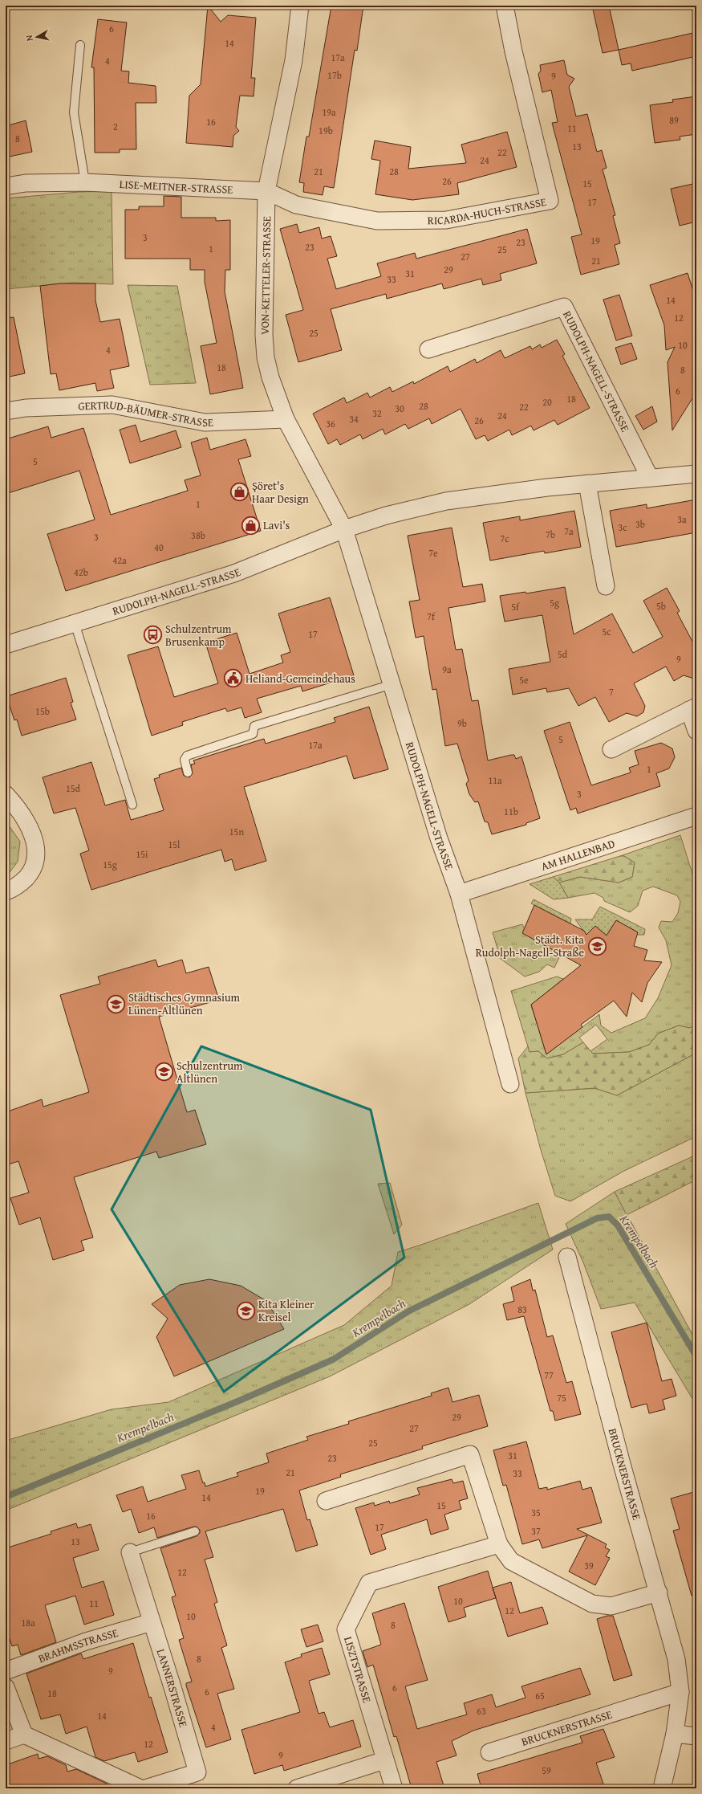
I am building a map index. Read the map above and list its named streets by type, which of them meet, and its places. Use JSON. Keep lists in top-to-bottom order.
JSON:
{
  "streets": {
    "street": [
      "LISE-MEITNER-STRASSE",
      "RICARDA-HUCH-STRASSE",
      "VON-KETTELER-STRASSE",
      "RUDOLPH-NAGELL-STRASSE",
      "GERTRUD-BÄUMER-STRASSE",
      "AM HALLENBAD",
      "BRUCKNERSTRASSE",
      "BRAHMSSTRASSE",
      "LISZTSTRASSE",
      "LANNERSTRASSE"
    ]
  },
  "crossings": [
    ["LISE-MEITNER-STRASSE", "RICARDA-HUCH-STRASSE"],
    ["LISE-MEITNER-STRASSE", "VON-KETTELER-STRASSE"],
    ["RICARDA-HUCH-STRASSE", "VON-KETTELER-STRASSE"],
    ["VON-KETTELER-STRASSE", "RUDOLPH-NAGELL-STRASSE"],
    ["VON-KETTELER-STRASSE", "GERTRUD-BÄUMER-STRASSE"],
    ["RUDOLPH-NAGELL-STRASSE", "AM HALLENBAD"],
    ["BRAHMSSTRASSE", "LANNERSTRASSE"]
  ],
  "water": ["Krempelbach"],
  "places": {
    "shop": ["Şöret's Haar Design", "Lavi's"],
    "bus stop": ["Schulzentrum Brusenkamp"],
    "public building": ["Heliand-Gemeindehaus"],
    "school or university": [
      "Städt. Kita Rudolph-Nagell-Straße",
      "Städtisches Gymnasium Lünen-Altlünen",
      "Schulzentrum Altlünen",
      "Kita Kleiner Kreisel"
    ]
  },
  "house_numbers": [
    "6",
    "14",
    "17a",
    "4",
    "17b",
    "9",
    "19a",
    "89",
    "16",
    "2",
    "11",
    "19b",
    "8",
    "13",
    "22",
    "24",
    "21",
    "28",
    "26",
    "15",
    "17",
    "3",
    "19",
    "23",
    "23",
    "1",
    "25",
    "27",
    "21",
    "29",
    "31",
    "33",
    "14",
    "12",
    "25",
    "10",
    "4",
    "18",
    "8",
    "6",
    "18",
    "20",
    "28",
    "22",
    "30",
    "32",
    "24",
    "34",
    "26",
    "36",
    "5",
    "1",
    "3a",
    "3b",
    "3c",
    "7a",
    "7b",
    "38b",
    "3",
    "7c",
    "40",
    "7e",
    "42a",
    "42b",
    "5g",
    "5b",
    "5f",
    "7f",
    "5c",
    "17",
    "5d",
    "9",
    "9a",
    "5e",
    "7",
    "15b",
    "9b",
    "5",
    "17a",
    "1",
    "11a",
    "15d",
    "3",
    "11b",
    "15n",
    "15l",
    "15i",
    "15g",
    "83",
    "77",
    "75",
    "29",
    "27",
    "25",
    "31",
    "23",
    "21",
    "33",
    "19",
    "14",
    "15",
    "35",
    "16",
    "17",
    "37",
    "13",
    "39",
    "12",
    "10",
    "11",
    "12",
    "10",
    "18a",
    "8",
    "8",
    "9",
    "6",
    "6",
    "18",
    "65",
    "63",
    "14",
    "4",
    "12",
    "9",
    "59"
  ],
  "north": "left"
}
